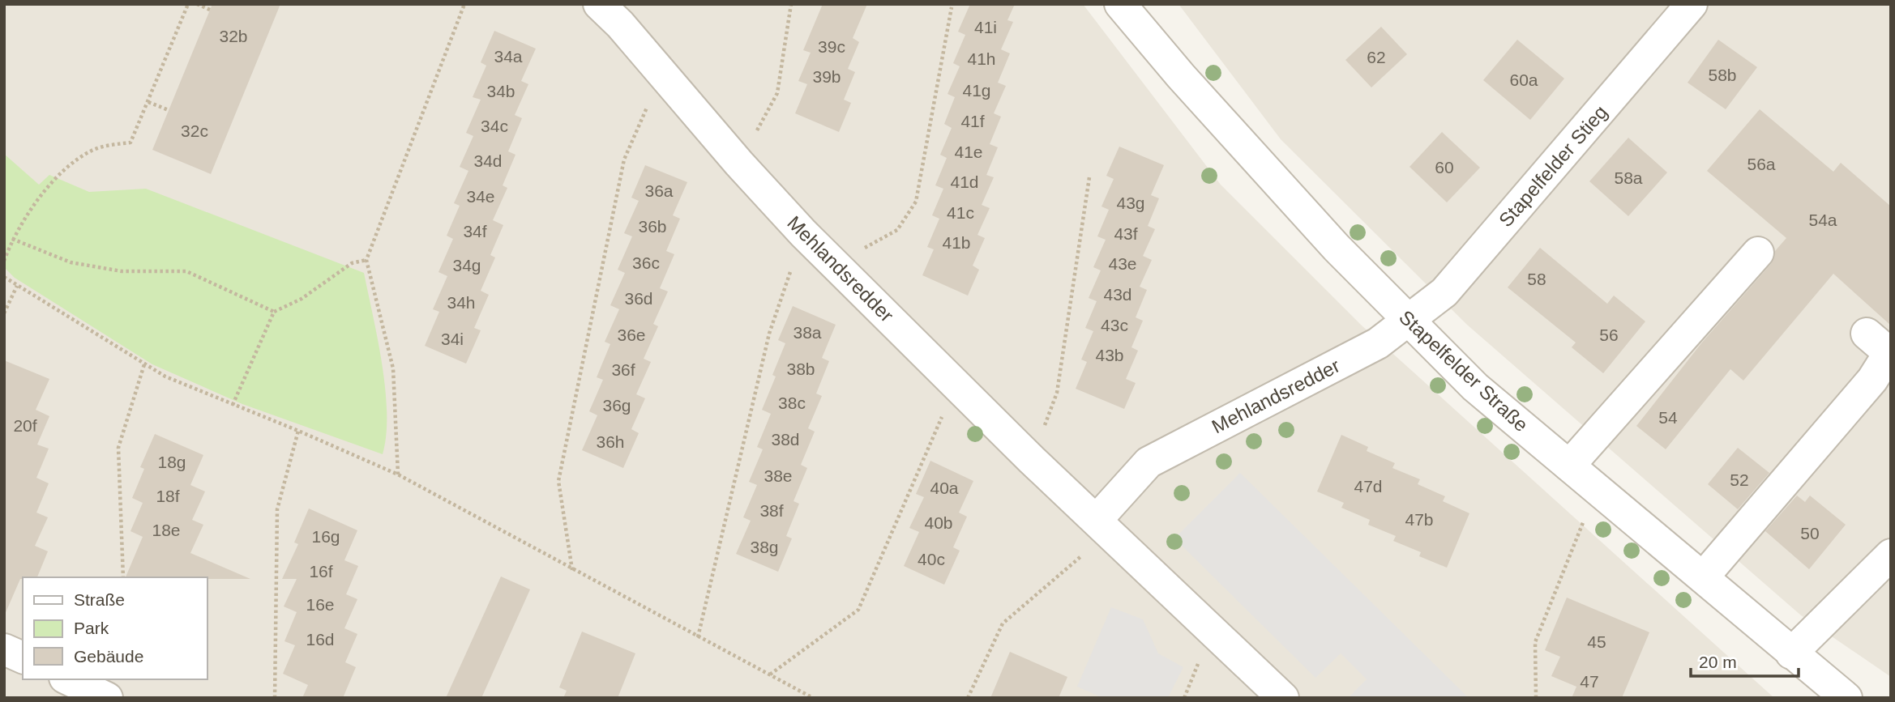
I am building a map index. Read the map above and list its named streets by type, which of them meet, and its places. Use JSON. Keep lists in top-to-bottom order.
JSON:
{
  "streets": {
    "street": ["Stapelfelder Stieg", "Mehlandsredder", "Stapelfelder Straße"]
  },
  "crossings": [
    ["Stapelfelder Stieg", "Mehlandsredder"],
    ["Stapelfelder Stieg", "Stapelfelder Straße"],
    ["Mehlandsredder", "Stapelfelder Straße"]
  ],
  "house_numbers": [
    "41i",
    "32b",
    "39c",
    "34a",
    "62",
    "41h",
    "58b",
    "39b",
    "60a",
    "41g",
    "34b",
    "41f",
    "34c",
    "32c",
    "41e",
    "34d",
    "56a",
    "60",
    "58a",
    "41d",
    "36a",
    "34e",
    "43g",
    "41c",
    "54a",
    "36b",
    "34f",
    "43f",
    "41b",
    "36c",
    "43e",
    "34g",
    "58",
    "43d",
    "36d",
    "34h",
    "43c",
    "38a",
    "36e",
    "56",
    "34i",
    "43b",
    "38b",
    "36f",
    "38c",
    "36g",
    "54",
    "20f",
    "38d",
    "36h",
    "18g",
    "38e",
    "52",
    "47d",
    "40a",
    "18f",
    "38f",
    "47b",
    "40b",
    "18e",
    "50",
    "16g",
    "38g",
    "40c",
    "16f",
    "16e",
    "16d",
    "45",
    "47"
  ],
  "legend": ["Straße", "Park", "Gebäude"],
  "scale_bar": "20 m"
}
